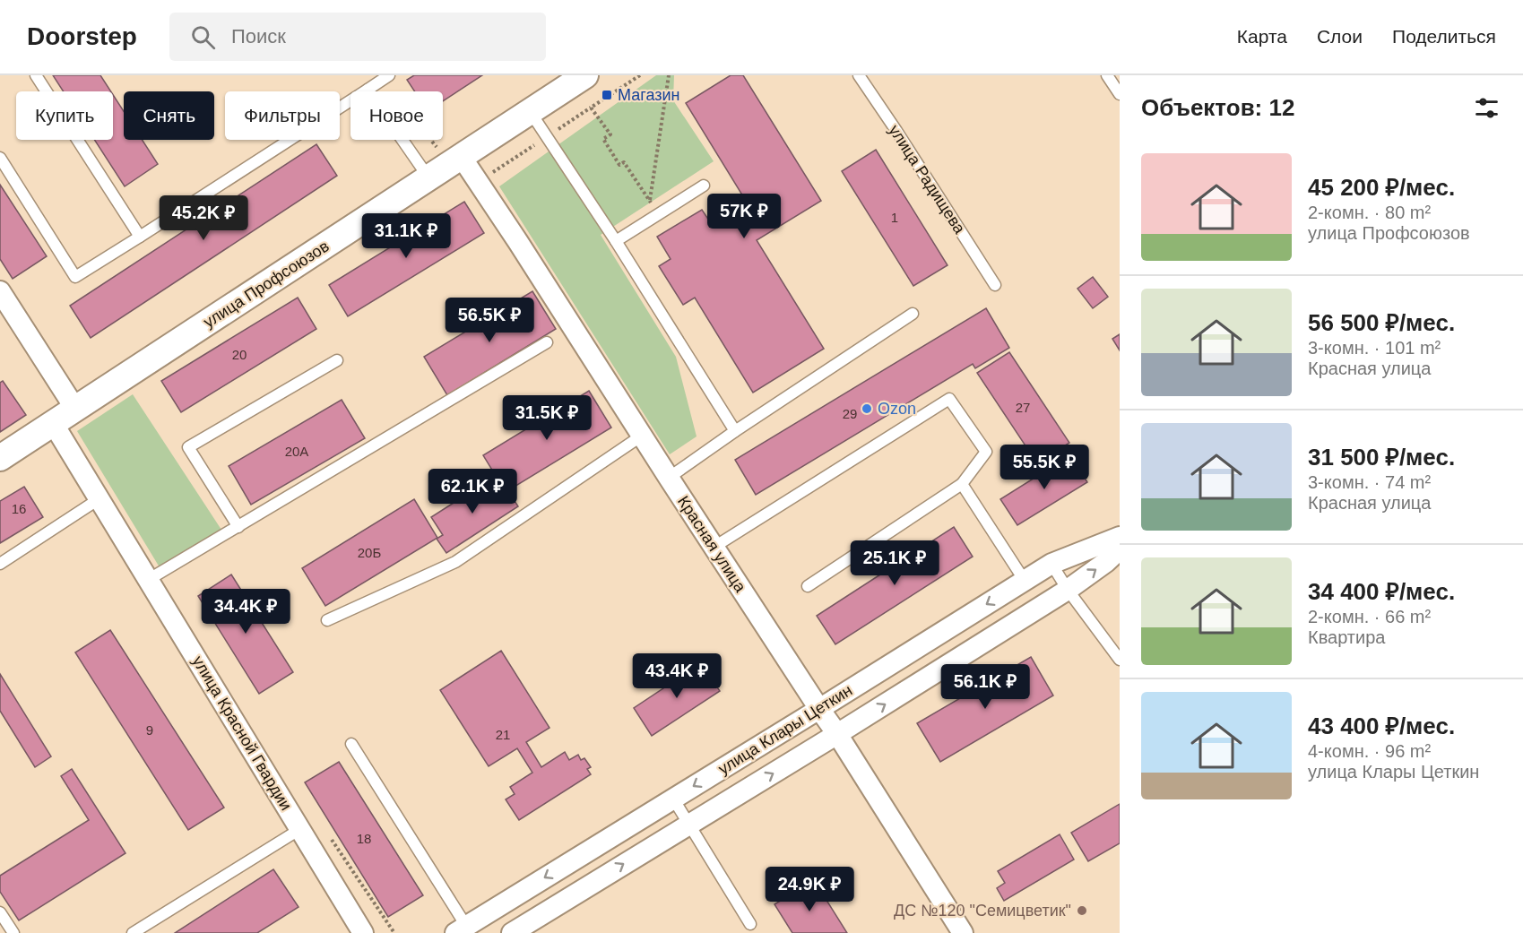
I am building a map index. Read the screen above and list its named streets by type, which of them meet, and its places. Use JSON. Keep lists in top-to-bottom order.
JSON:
{
  "streets": {
    "street": [
      "улица Профсоюзов",
      "Красная улица",
      "улица Клары Цеткин",
      "улица Красной Гвардии"
    ],
    "lane": ["улица Радищева"]
  },
  "crossings": [
    ["улица Профсоюзов", "Красная улица"],
    ["улица Профсоюзов", "улица Красной Гвардии"],
    ["Красная улица", "улица Клары Цеткин"]
  ],
  "places": {
    "transit": ["Магазин"],
    "other": ["Ozon", "ДС №120 \"Семицветик\""]
  },
  "house_numbers": [
    "1",
    "20",
    "27",
    "29",
    "20А",
    "16",
    "20Б",
    "9",
    "21",
    "18"
  ],
  "page": {
    "header": "Doorstep",
    "search": "Поиск",
    "nav": ["Карта", "Слои", "Поделиться"],
    "heading": "Объектов: 12",
    "chip": [
      "Купить",
      "Снять",
      "Фильтры",
      "Новое"
    ],
    "list": [
      {
        "name": "45 200 ₽/мес.",
        "note": "2-комн. · 80 m² · улица Профсоюзов"
      },
      {
        "name": "56 500 ₽/мес.",
        "note": "3-комн. · 101 m² · Красная улица"
      },
      {
        "name": "31 500 ₽/мес.",
        "note": "3-комн. · 74 m² · Красная улица"
      },
      {
        "name": "34 400 ₽/мес.",
        "note": "2-комн. · 66 m² · Квартира"
      },
      {
        "name": "43 400 ₽/мес.",
        "note": "4-комн. · 96 m² · улица Клары Цеткин"
      }
    ],
    "price": [
      "57K ₽",
      "45.2K ₽",
      "31.1K ₽",
      "56.5K ₽",
      "31.5K ₽",
      "55.5K ₽",
      "62.1K ₽",
      "25.1K ₽",
      "34.4K ₽",
      "43.4K ₽",
      "56.1K ₽",
      "24.9K ₽"
    ]
  }
}
